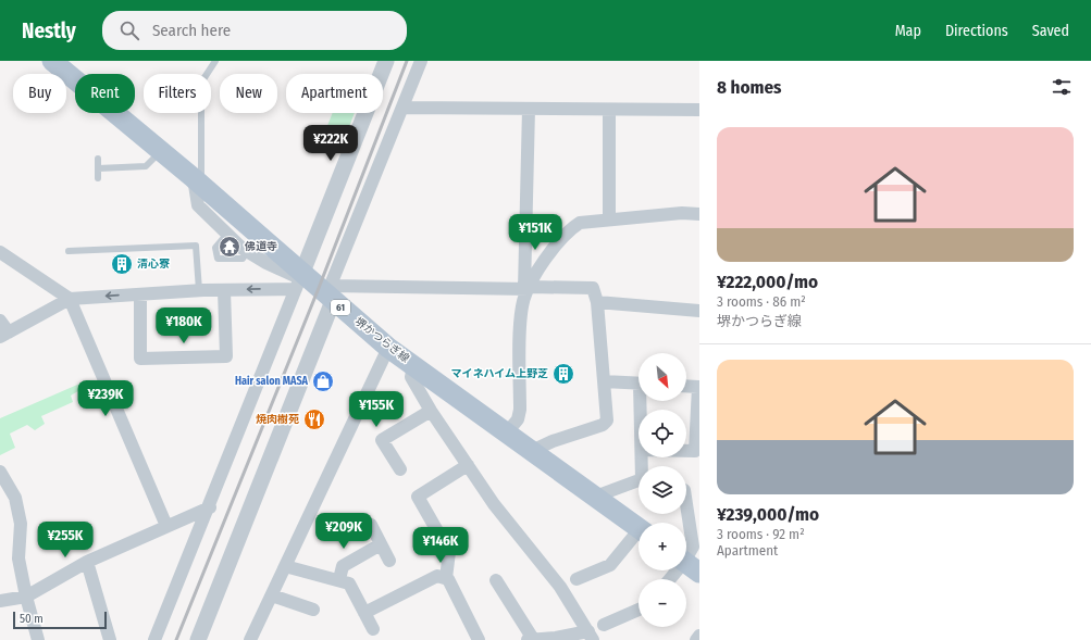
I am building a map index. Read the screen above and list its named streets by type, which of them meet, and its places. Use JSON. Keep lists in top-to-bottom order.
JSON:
{
  "streets": {
    "main road": ["61", "堺かつらぎ線"]
  },
  "places": {
    "temple": ["佛道寺"],
    "building": ["清心寮", "マイネハイム上野芝"],
    "shop": ["Hair salon MASA"],
    "restaurant": ["焼肉樹苑"]
  },
  "scale_bar": "50 m",
  "north": "bottom right",
  "page": {
    "header": "Nestly",
    "search": "Search here",
    "nav": ["Map", "Directions", "Saved"],
    "heading": "8 homes",
    "chip": [
      "Buy",
      "Rent",
      "Filters",
      "New",
      "Apartment"
    ],
    "list": [
      {
        "name": "¥222,000/mo",
        "note": "3 rooms · 86 m² · 堺かつらぎ線"
      },
      {
        "name": "¥239,000/mo",
        "note": "3 rooms · 92 m² · Apartment"
      }
    ],
    "price": [
      "¥222K",
      "¥151K",
      "¥180K",
      "¥239K",
      "¥155K",
      "¥209K",
      "¥255K",
      "¥146K"
    ],
    "map_buttons": ["+", "−"],
    "scale": "50 m"
  }
}
